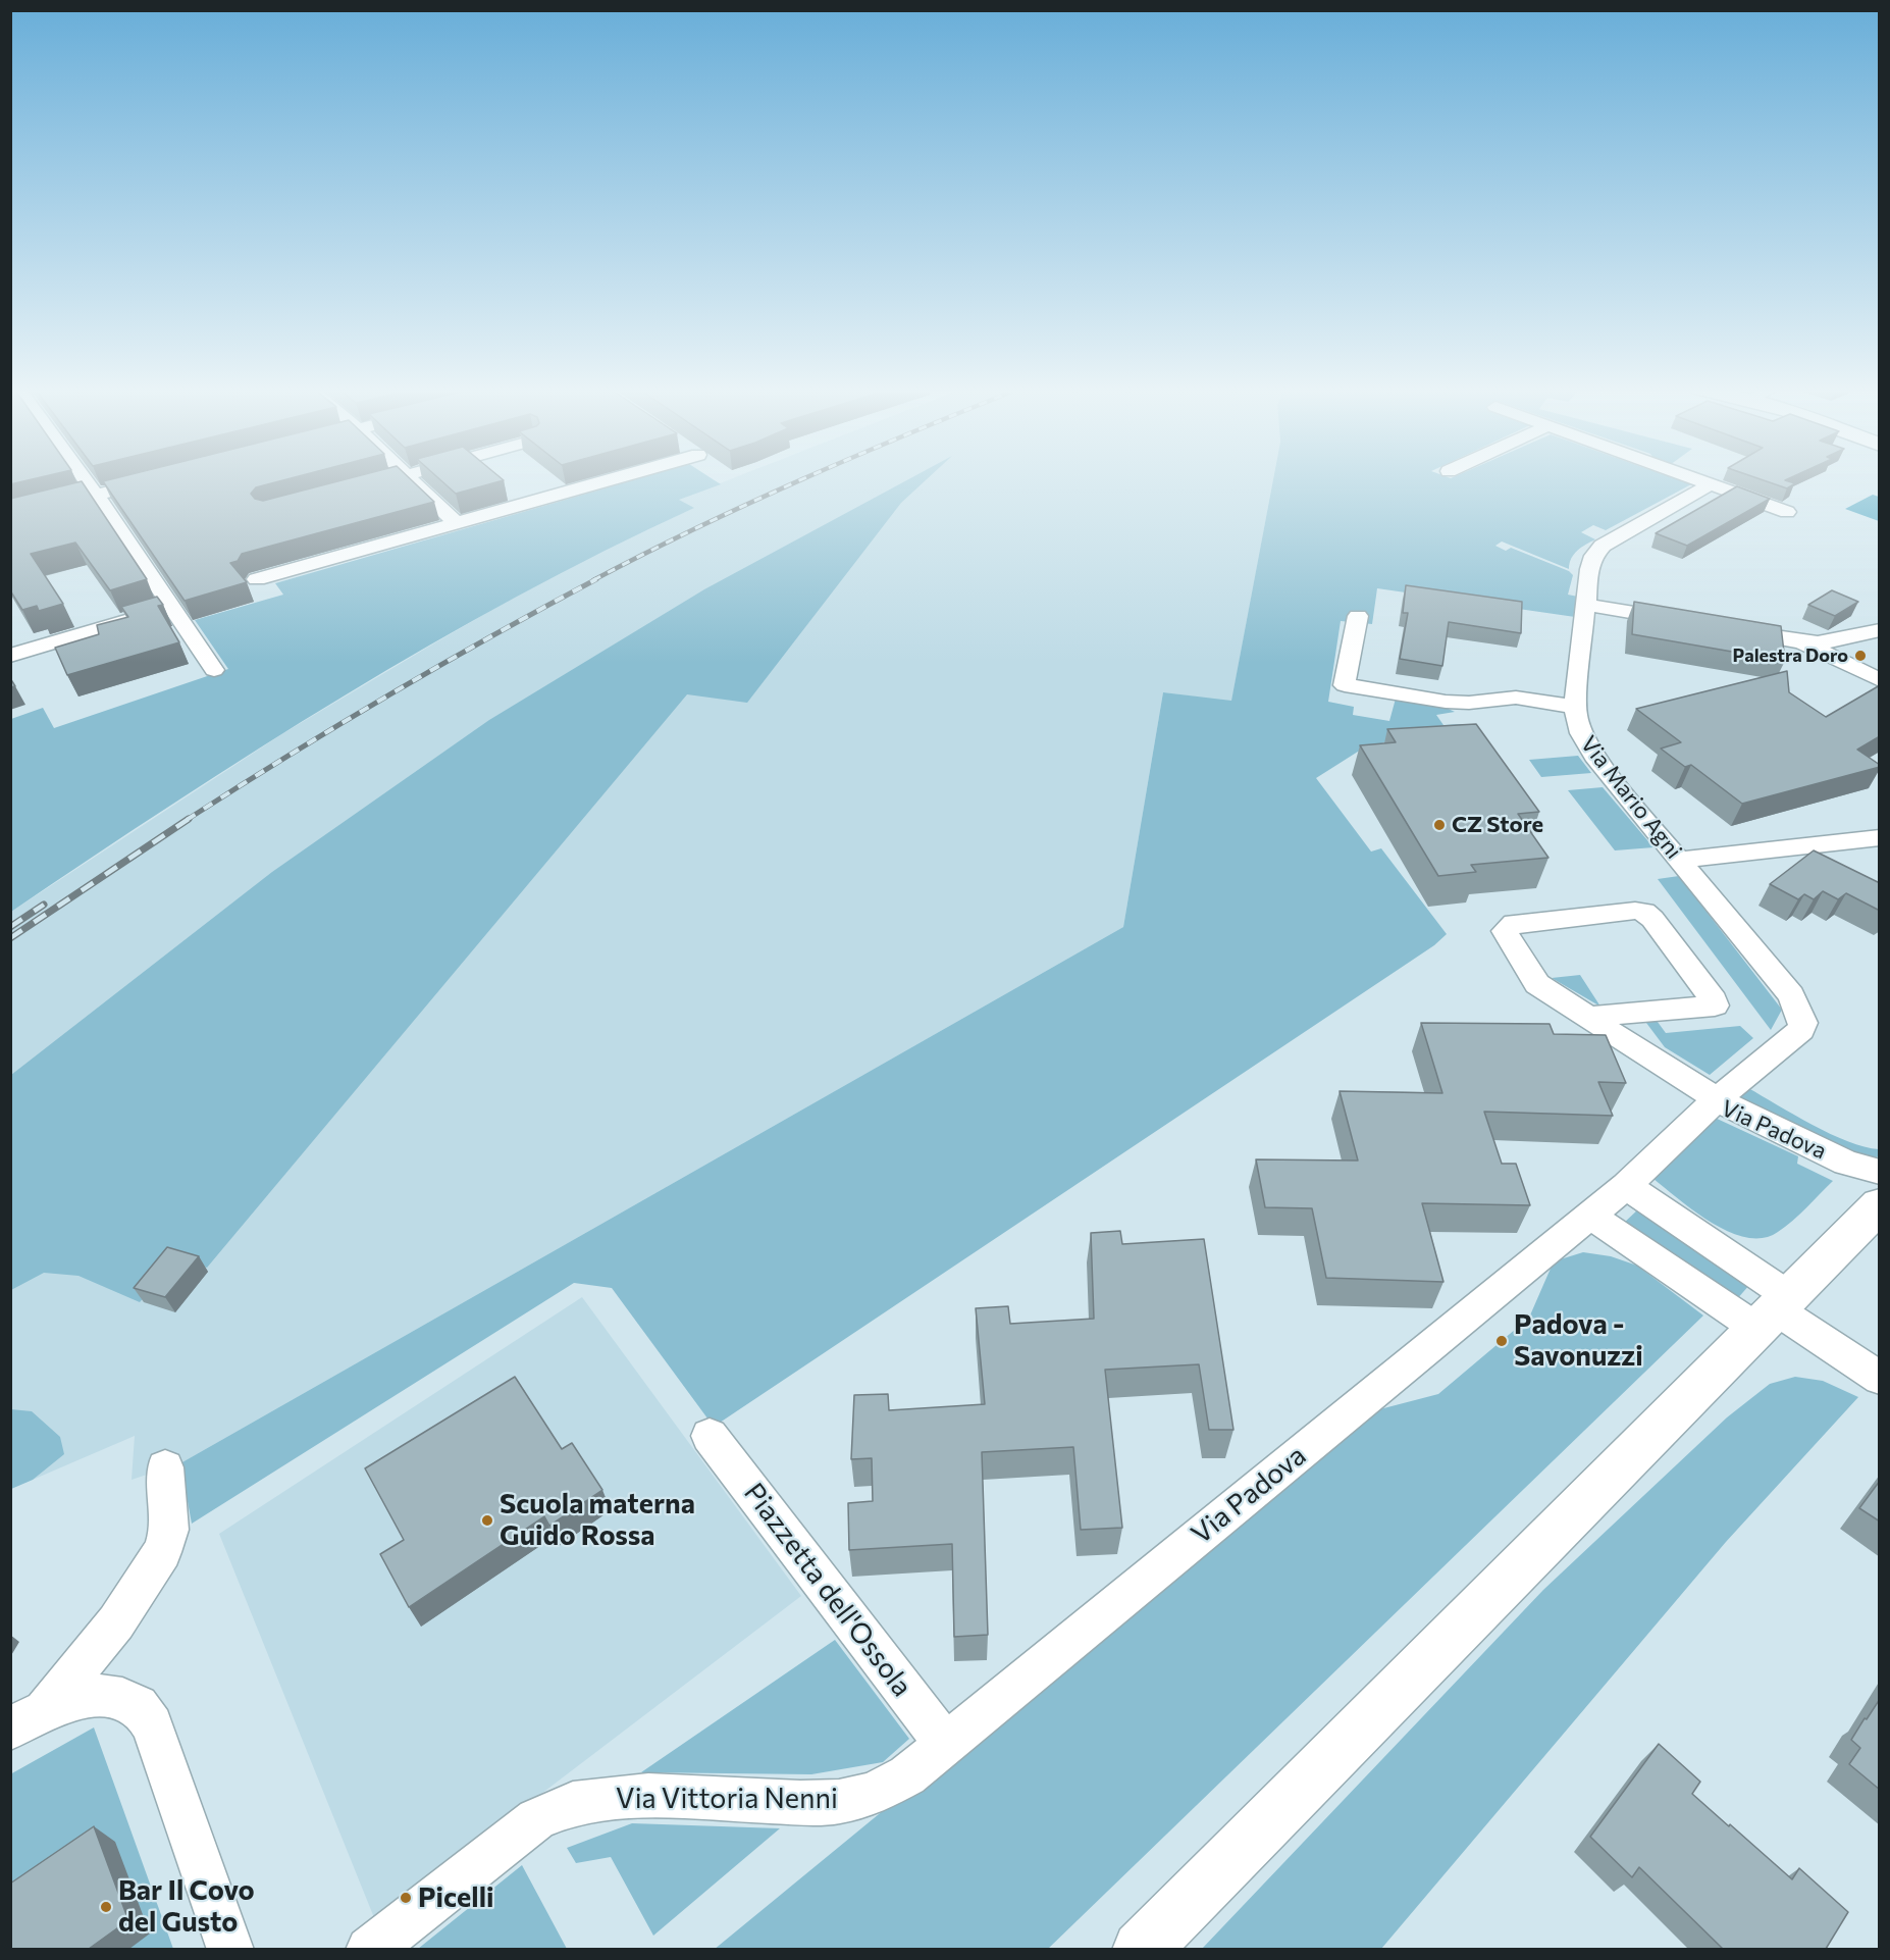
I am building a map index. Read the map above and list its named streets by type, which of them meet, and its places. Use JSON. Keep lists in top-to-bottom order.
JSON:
{
  "streets": {
    "street": [
      "Via Mario Agni",
      "Via Padova",
      "Piazzetta dell'Ossola",
      "Via Vittoria Nenni"
    ]
  },
  "crossings": [
    ["Via Mario Agni", "Via Padova"],
    ["Via Padova", "Piazzetta dell'Ossola"],
    ["Via Padova", "Via Vittoria Nenni"]
  ],
  "places": [
    "Palestra Doro",
    "CZ Store",
    "Padova - Savonuzzi",
    "Scuola materna Guido Rossa",
    "Picelli",
    "Bar Il Covo del Gusto"
  ]
}
